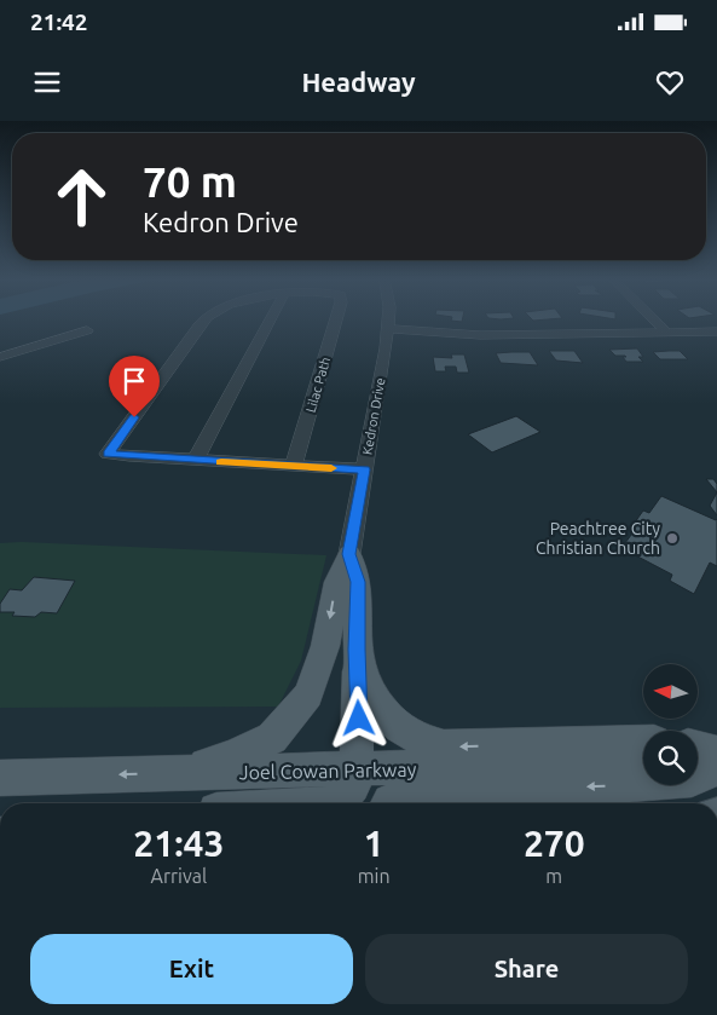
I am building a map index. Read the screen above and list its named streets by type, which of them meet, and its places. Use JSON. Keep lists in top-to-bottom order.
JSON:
{
  "streets": {
    "main road": ["Joel Cowan Parkway"],
    "street": ["Lilac Path", "Kedron Drive"]
  },
  "places": ["Peachtree City Christian Church"],
  "north": "left",
  "page": {
    "status": "21:42",
    "header": "Headway",
    "turn": ["70 m", "Kedron Drive"],
    "eta": [
      "21:43",
      "Arrival",
      "1",
      "min",
      "270",
      "m"
    ],
    "buttons": ["Exit", "Share"]
  }
}
